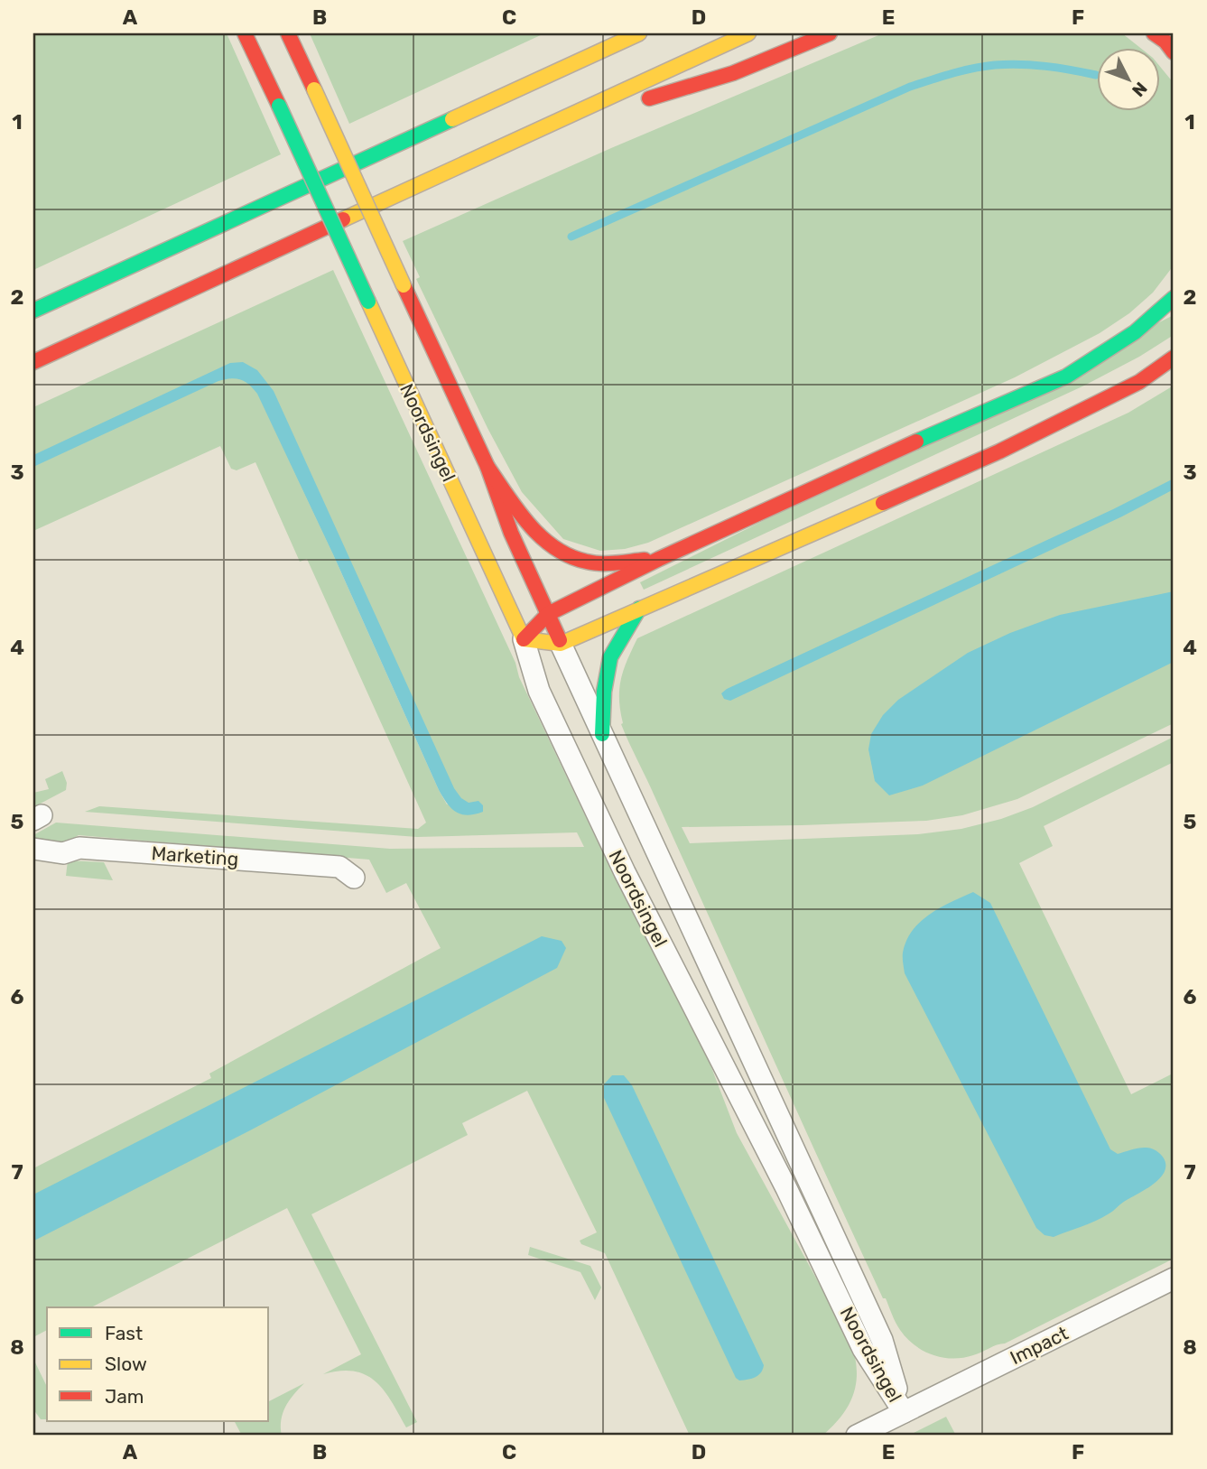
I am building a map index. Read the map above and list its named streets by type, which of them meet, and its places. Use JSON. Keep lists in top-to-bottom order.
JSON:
{
  "streets": {
    "main road": ["Noordsingel"],
    "street": ["Marketing", "Impact"]
  },
  "crossings": [
    ["Noordsingel", "Impact"]
  ],
  "legend": ["Fast", "Slow", "Jam"],
  "north": "bottom right",
  "grid": {
    "columns": [
      "A",
      "B",
      "C",
      "D",
      "E",
      "F"
    ],
    "rows": [
      "1",
      "2",
      "3",
      "4",
      "5",
      "6",
      "7",
      "8"
    ]
  }
}
